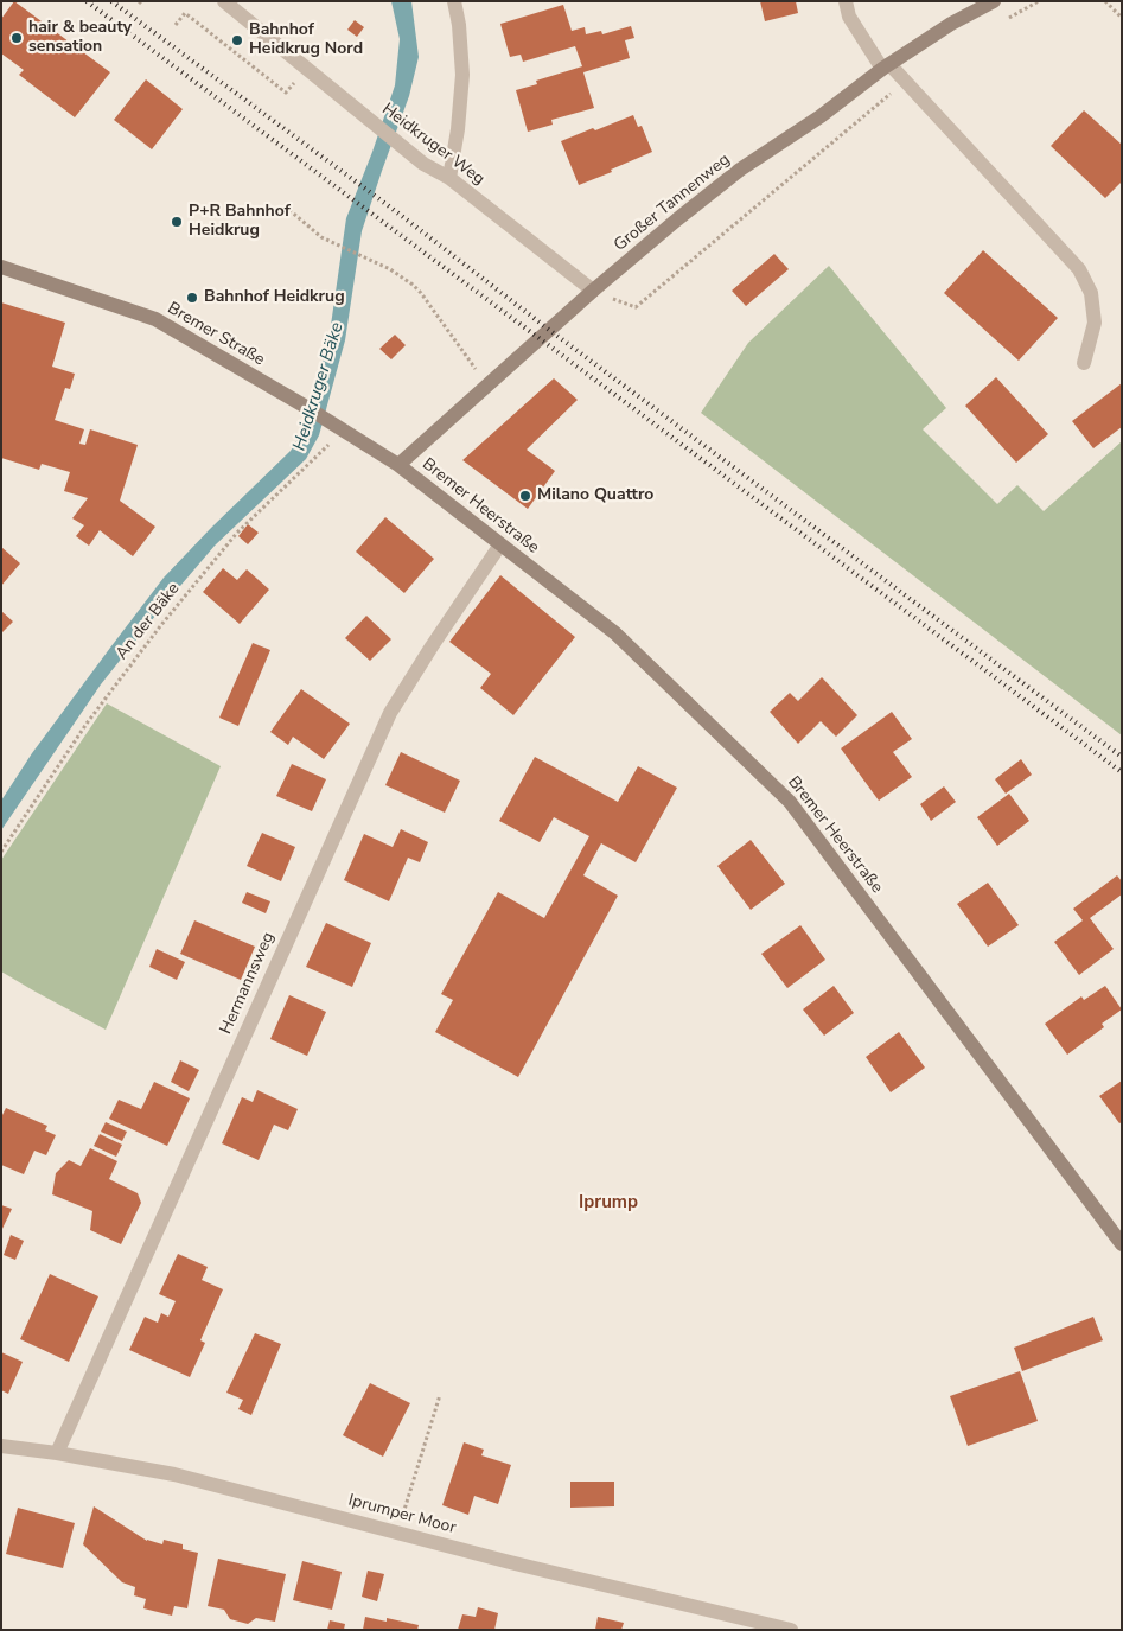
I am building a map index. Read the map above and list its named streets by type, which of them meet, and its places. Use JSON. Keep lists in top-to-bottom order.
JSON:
{
  "streets": {
    "main road": ["Großer Tannenweg", "Bremer Straße", "Bremer Heerstraße"],
    "street": ["Heidkruger Weg", "Hermannsweg", "Iprumper Moor"],
    "path": ["An der Bäke"]
  },
  "crossings": [
    ["Heidkruger Weg", "Großer Tannenweg"],
    ["Großer Tannenweg", "Bremer Straße"],
    ["Großer Tannenweg", "Bremer Heerstraße"],
    ["Bremer Straße", "Bremer Heerstraße"],
    ["Bremer Straße", "An der Bäke"],
    ["Bremer Heerstraße", "Hermannsweg"],
    ["Hermannsweg", "Iprumper Moor"]
  ],
  "districts": ["Iprump"],
  "water": ["Heidkruger Bäke"],
  "places": [
    "hair & beauty sensation",
    "Bahnhof Heidkrug Nord",
    "P+R Bahnhof Heidkrug",
    "Bahnhof Heidkrug",
    "Milano Quattro"
  ]
}
